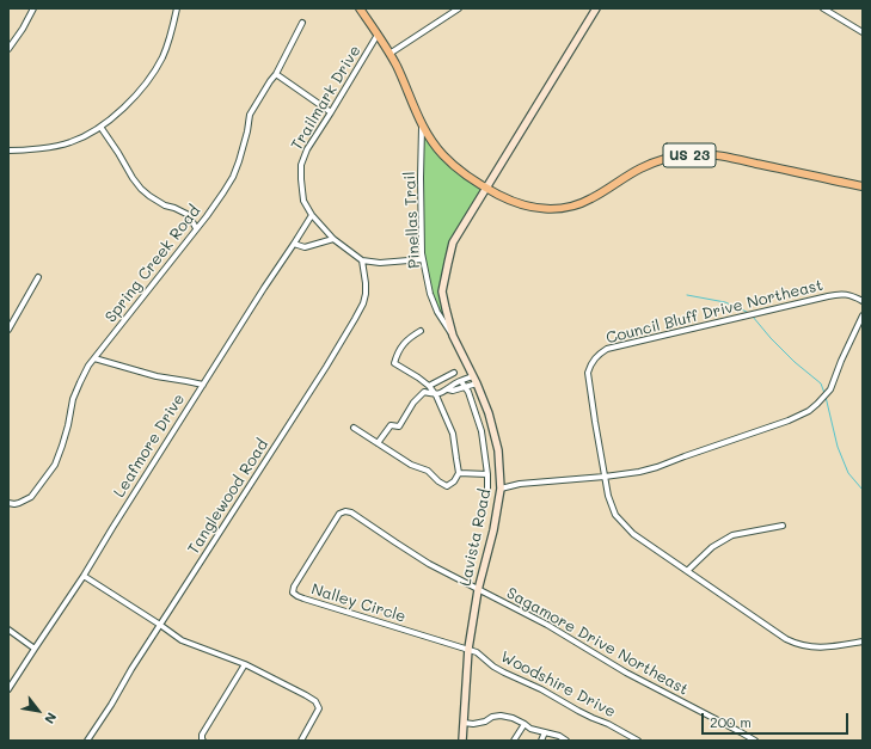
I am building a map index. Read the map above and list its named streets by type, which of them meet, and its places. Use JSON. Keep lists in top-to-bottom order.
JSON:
{
  "streets": {
    "main road": ["US 23", "Lavista Road"],
    "street": [
      "Trailmark Drive",
      "Pinellas Trail",
      "Spring Creek Road",
      "Council Bluff Drive Northeast",
      "Leafmore Drive",
      "Tanglewood Road",
      "Nalley Circle",
      "Sagamore Drive Northeast",
      "Woodshire Drive"
    ]
  },
  "crossings": [
    ["Trailmark Drive", "US 23"],
    ["Trailmark Drive", "Leafmore Drive"],
    ["Trailmark Drive", "Tanglewood Road"],
    ["US 23", "Pinellas Trail"],
    ["US 23", "Lavista Road"],
    ["Pinellas Trail", "Lavista Road"],
    ["Lavista Road", "Nalley Circle"],
    ["Lavista Road", "Sagamore Drive Northeast"],
    ["Lavista Road", "Woodshire Drive"],
    ["Nalley Circle", "Sagamore Drive Northeast"],
    ["Nalley Circle", "Woodshire Drive"]
  ],
  "scale_bar": "200 m",
  "north": "bottom right"
}
